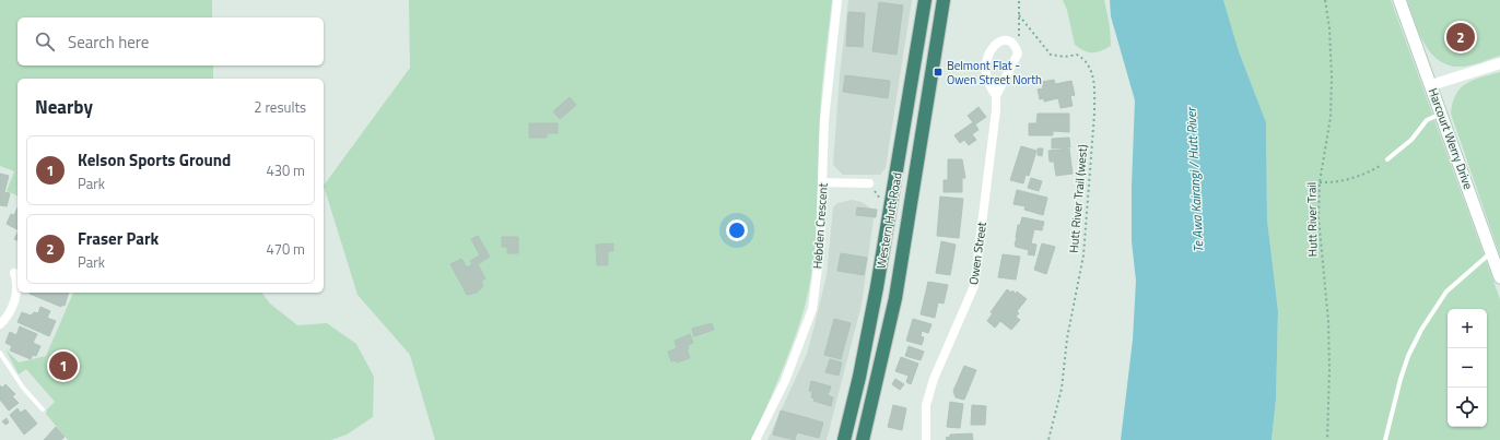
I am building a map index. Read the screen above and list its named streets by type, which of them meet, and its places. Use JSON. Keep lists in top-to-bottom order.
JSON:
{
  "streets": {
    "highway": ["Western Hutt Road"],
    "main road": ["Harcourt Werry Drive"],
    "street": ["Hebden Crescent", "Owen Street"],
    "path": ["Hutt River Trail (west)", "Hutt River Trail"]
  },
  "water": ["Te Awa Kairangi / Hutt River"],
  "places": {
    "transit": ["Belmont Flat - Owen Street North"]
  },
  "page": {
    "search": "Search here",
    "pins": ["2", "1"],
    "heading": ["Nearby", "2 results"],
    "list": [
      {
        "mark": "1",
        "name": "Kelson Sports Ground",
        "note": "Park",
        "value": "430 m"
      },
      {
        "mark": "2",
        "name": "Fraser Park",
        "note": "Park",
        "value": "470 m"
      }
    ],
    "map_buttons": ["+", "−"]
  }
}
